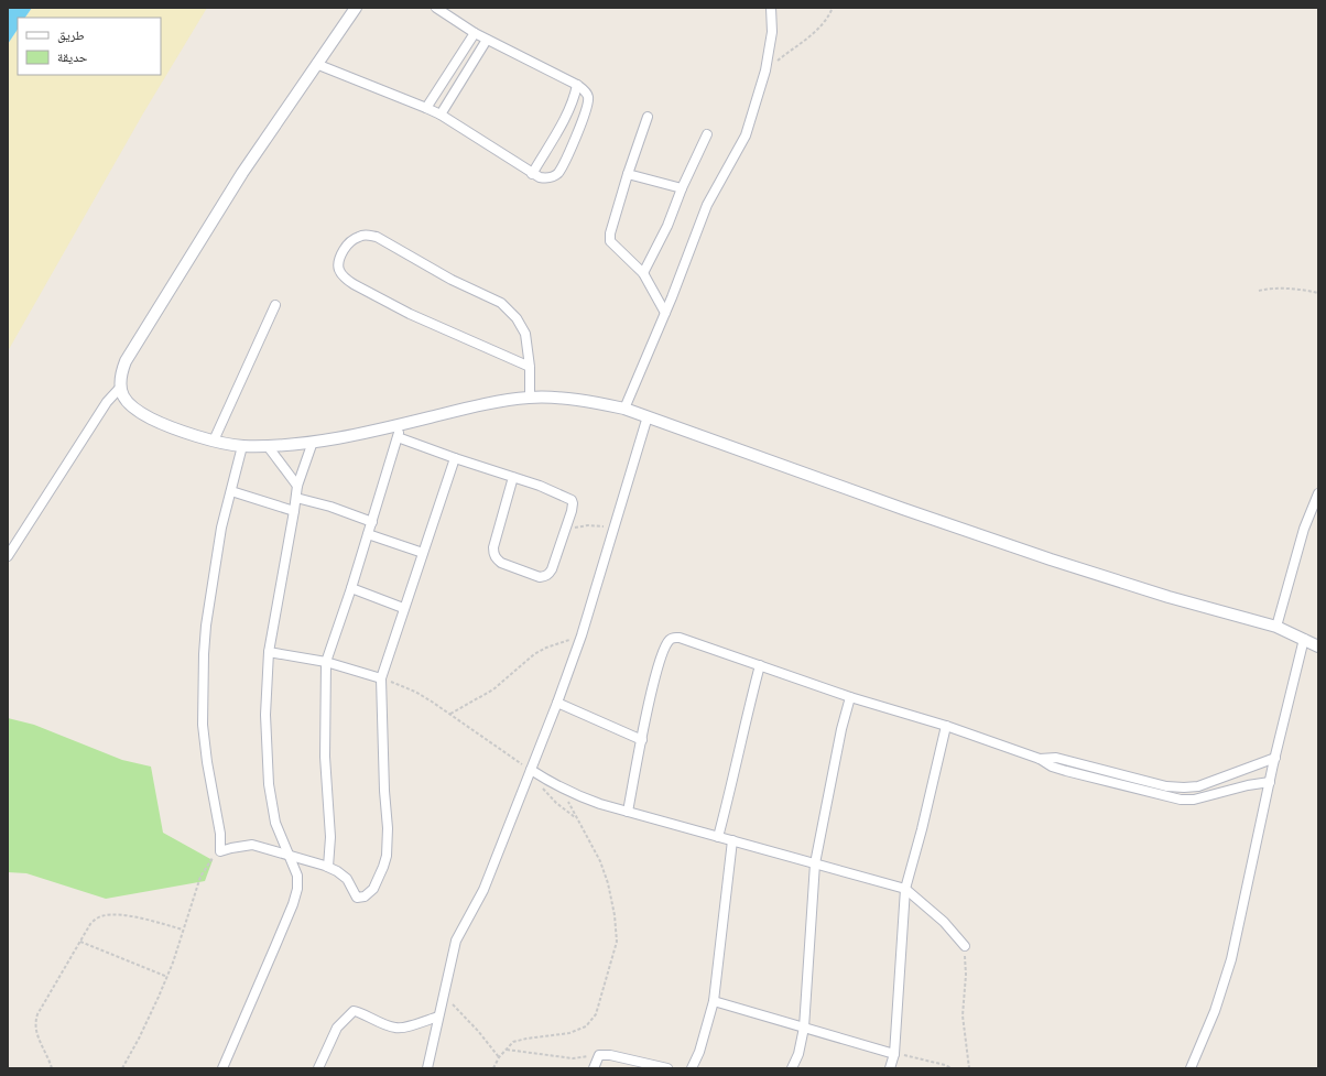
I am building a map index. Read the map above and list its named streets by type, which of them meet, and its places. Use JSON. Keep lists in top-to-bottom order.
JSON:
{
  "legend": ["طريق", "حديقة"]
}
